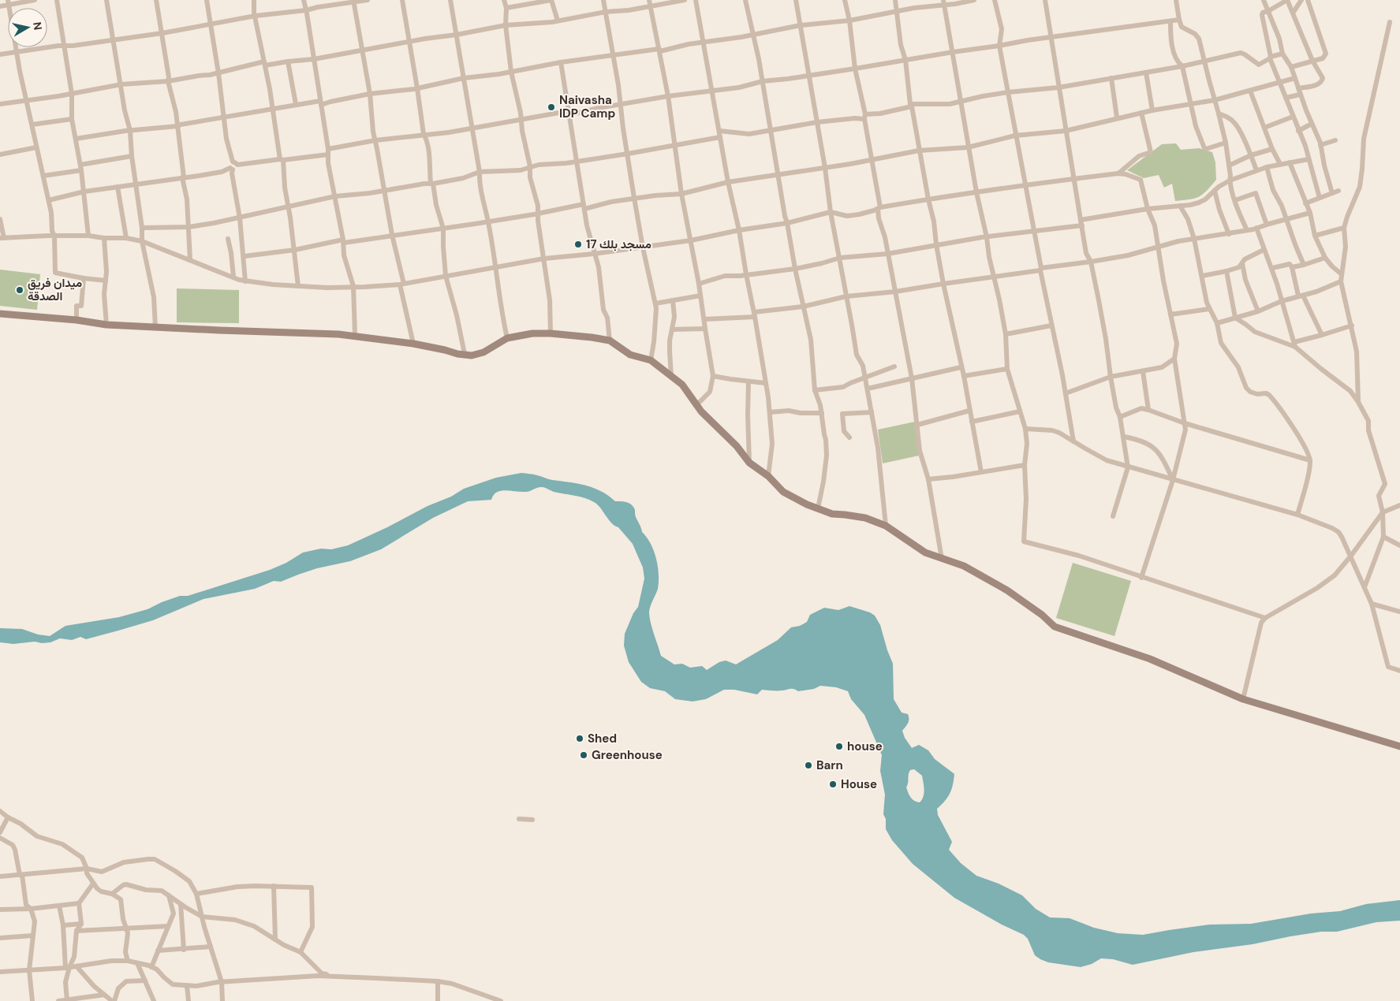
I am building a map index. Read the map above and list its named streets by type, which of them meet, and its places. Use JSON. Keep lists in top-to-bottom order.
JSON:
{
  "places": [
    "Naivasha IDP Camp",
    "مسجد بلك 17",
    "ميدان فريق الصدقة",
    "Shed",
    "house",
    "Greenhouse",
    "Barn",
    "House"
  ],
  "north": "right"
}
